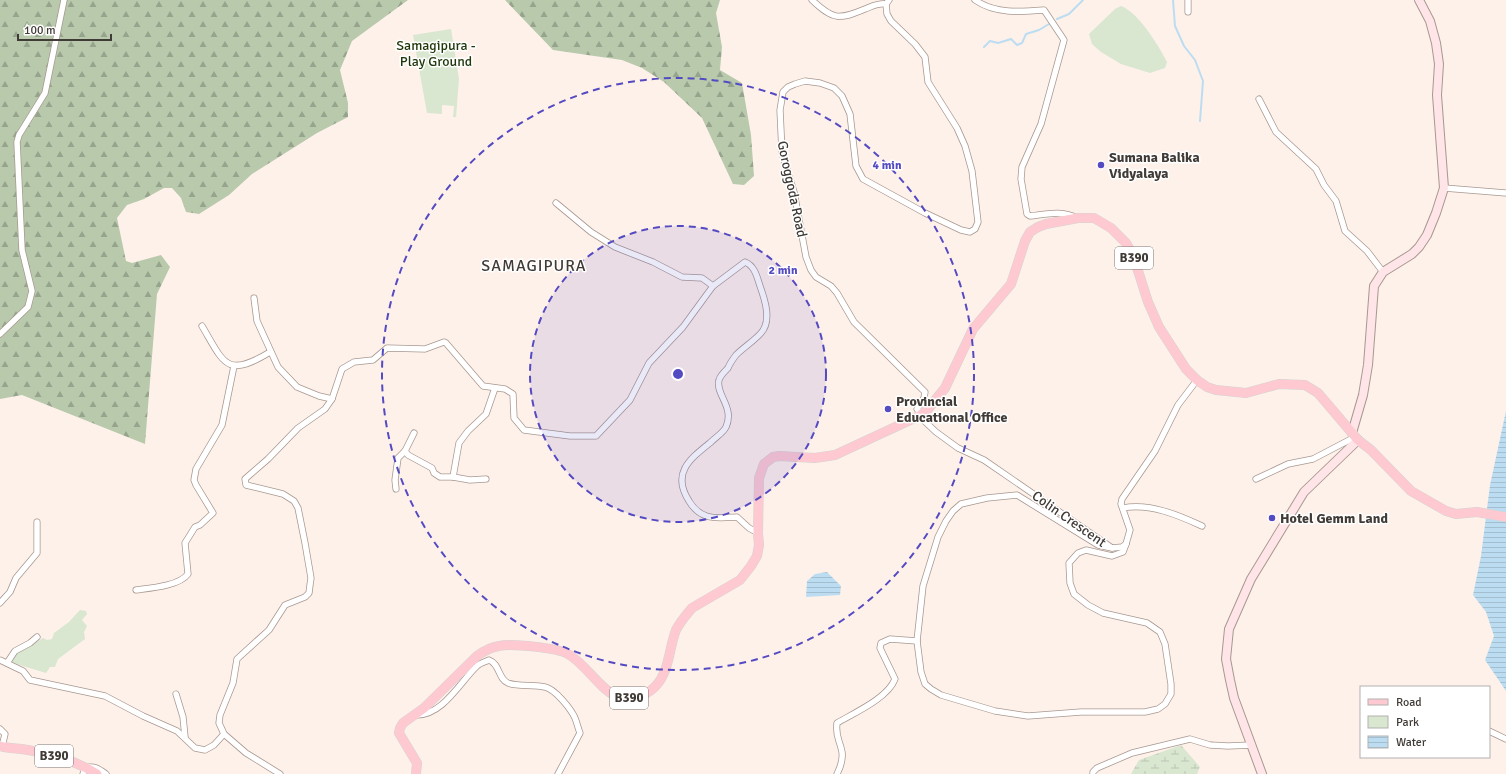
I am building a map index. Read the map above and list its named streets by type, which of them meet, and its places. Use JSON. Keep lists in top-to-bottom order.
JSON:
{
  "streets": {
    "main road": ["B390"],
    "street": ["Goroggoda Road", "Colin Crescent"]
  },
  "crossings": [
    ["Goroggoda Road", "B390"],
    ["Goroggoda Road", "Colin Crescent"],
    ["B390", "Colin Crescent"]
  ],
  "districts": ["SAMAGIPURA"],
  "parks": ["Samagipura - Play Ground"],
  "places": ["Sumana Balika Vidyalaya", "Provincial Educational Office", "Hotel Gemm Land"],
  "legend": ["Road", "Park", "Water"],
  "scale_bar": "100 m",
  "rings": ["4 min", "2 min"]
}
